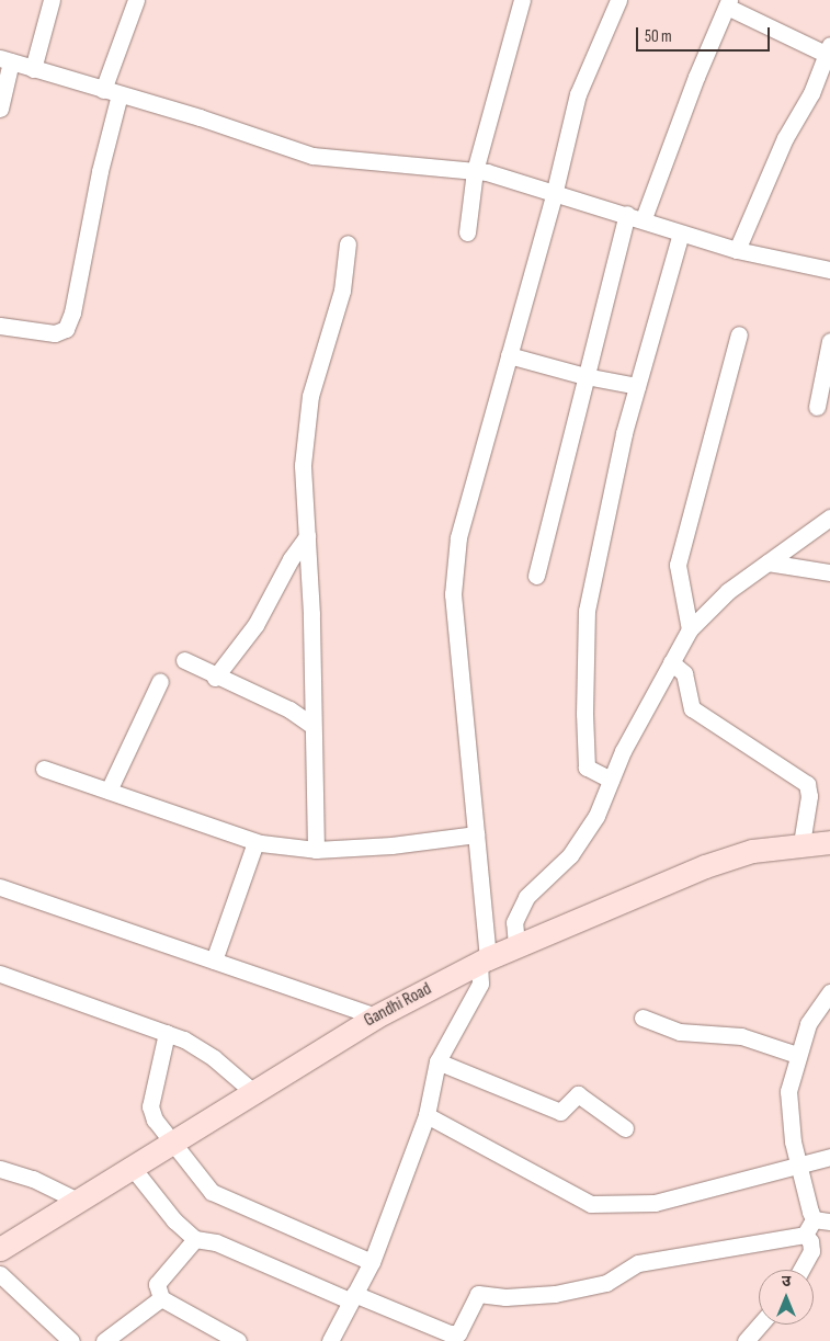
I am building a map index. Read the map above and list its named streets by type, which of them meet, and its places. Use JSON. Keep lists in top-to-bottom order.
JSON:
{
  "streets": {
    "main road": ["Gandhi Road"]
  },
  "scale_bar": "50 m",
  "north": "top"
}
